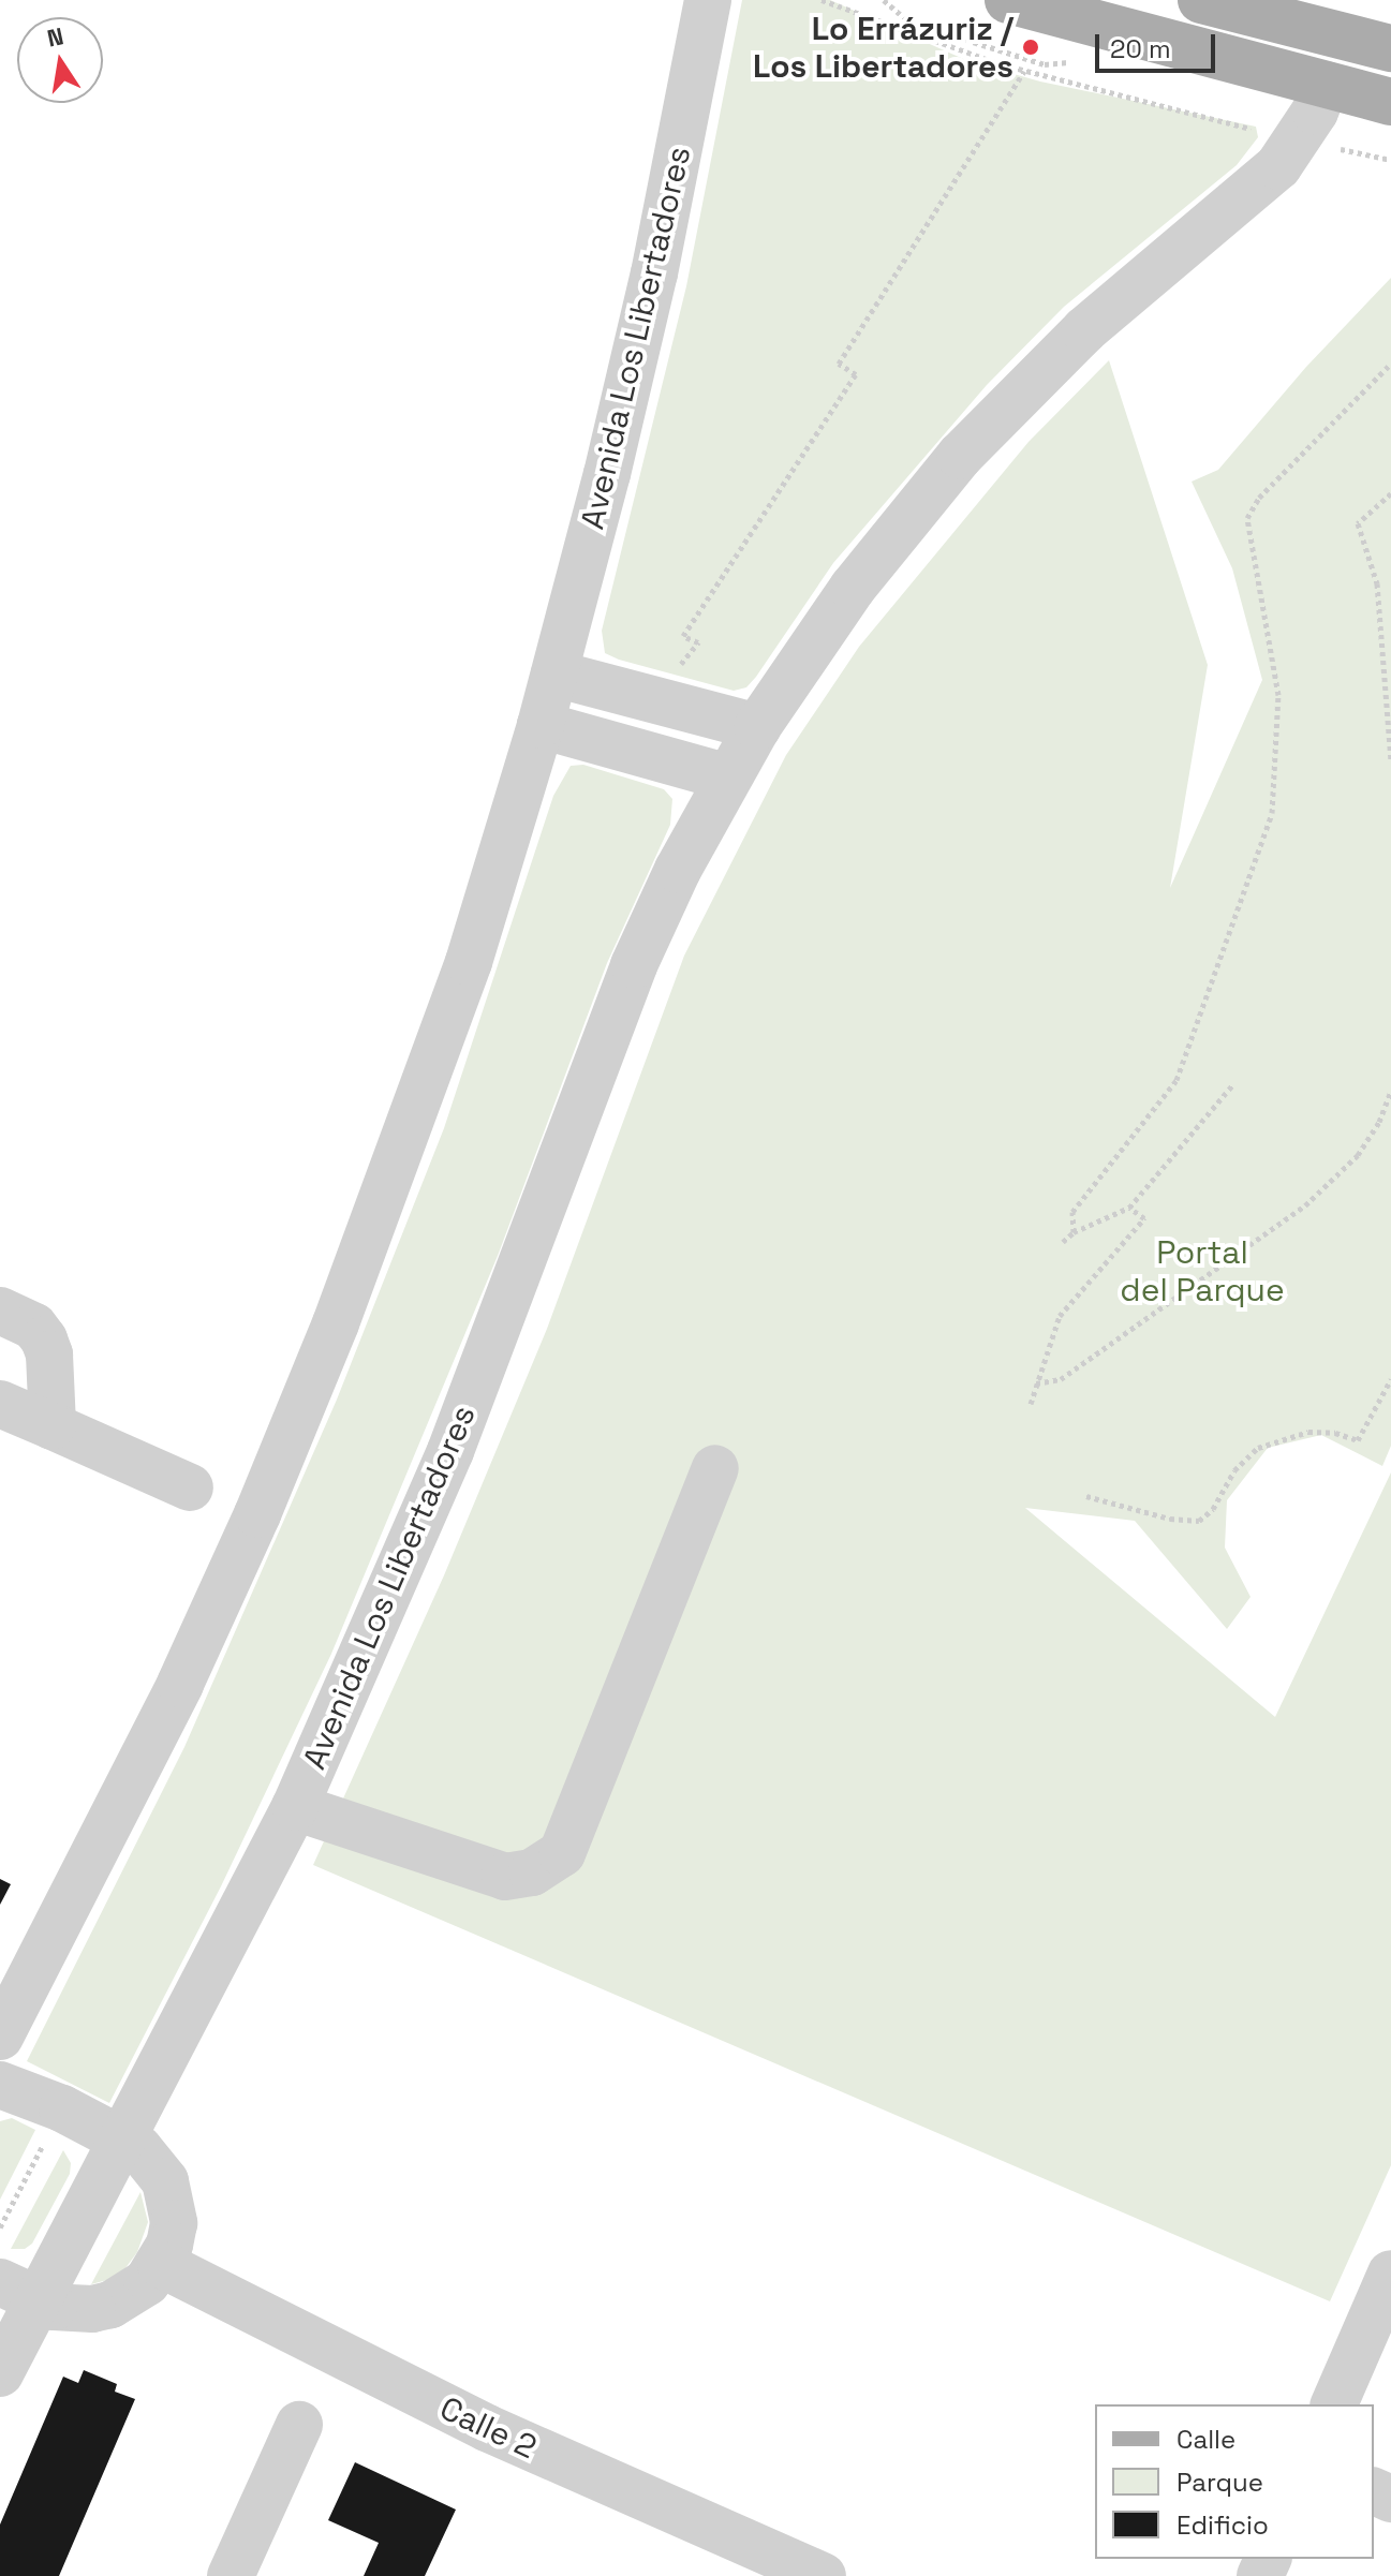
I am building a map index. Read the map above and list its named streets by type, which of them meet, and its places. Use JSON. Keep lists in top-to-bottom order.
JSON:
{
  "streets": {
    "street": ["Avenida Los Libertadores", "Calle 2"]
  },
  "parks": ["Portal del Parque"],
  "places": ["Lo Errázuriz / Los Libertadores"],
  "legend": ["Calle", "Parque", "Edificio"],
  "scale_bar": "20 m",
  "north": "top"
}
